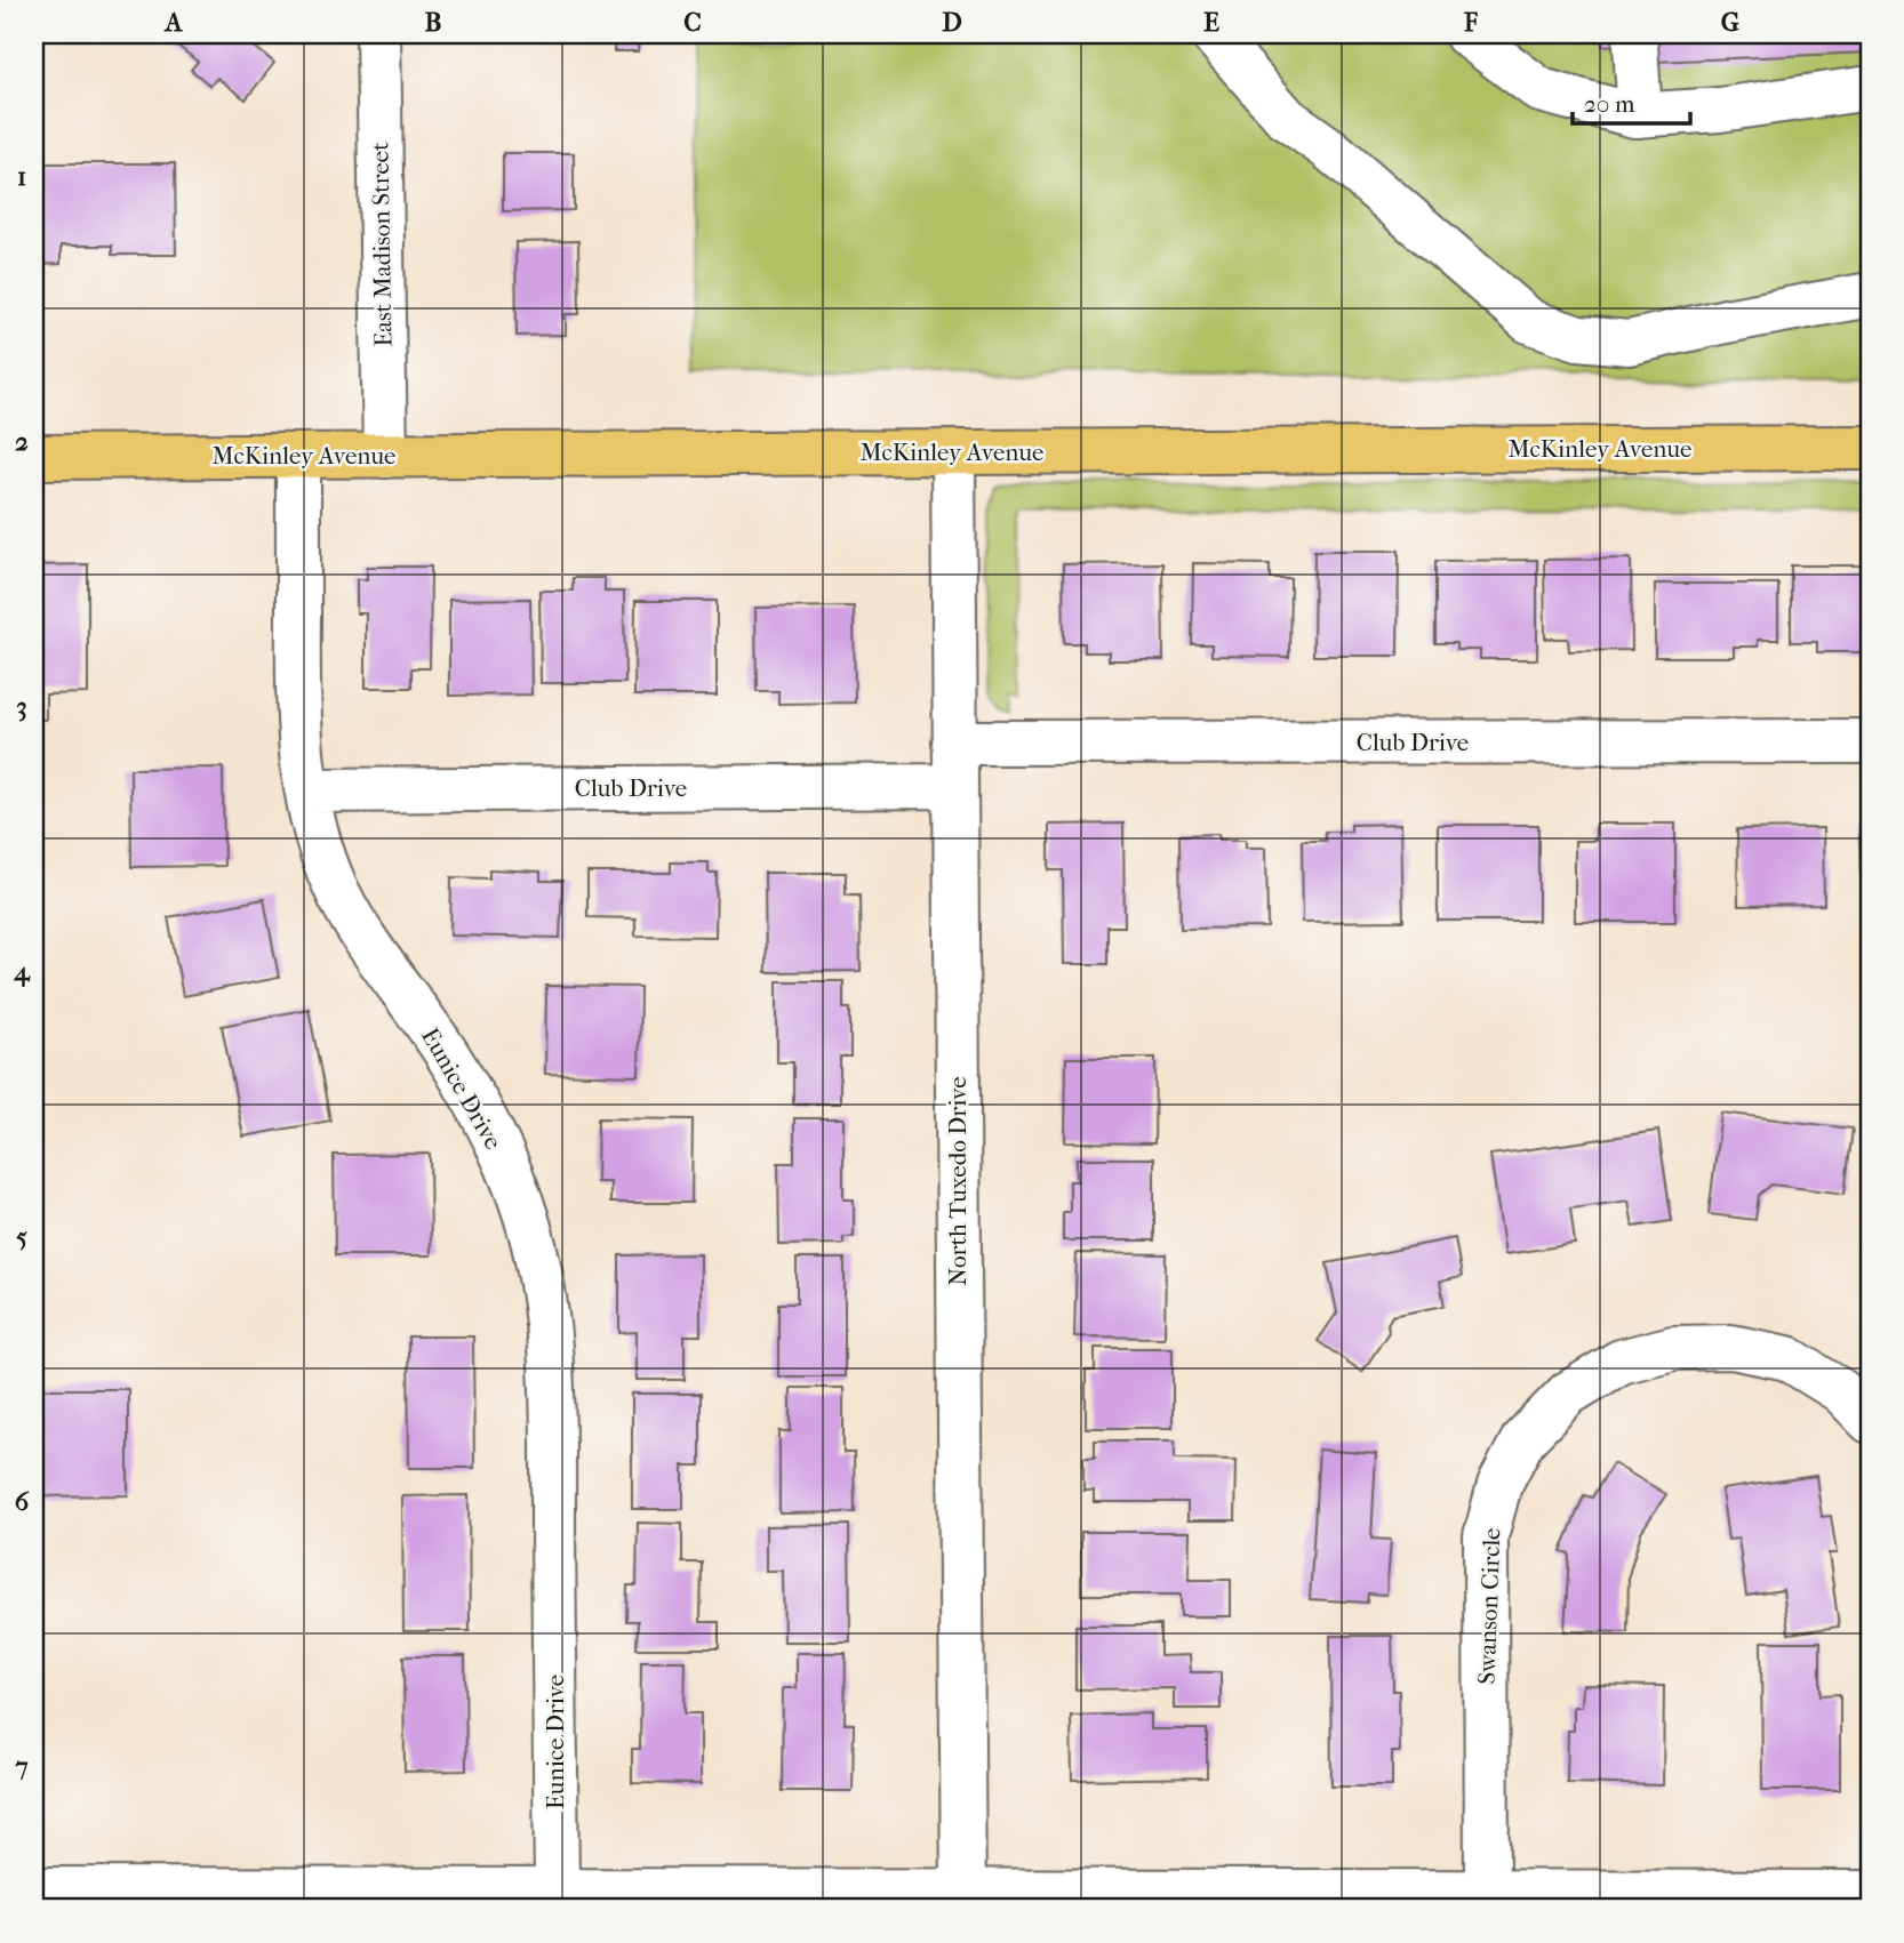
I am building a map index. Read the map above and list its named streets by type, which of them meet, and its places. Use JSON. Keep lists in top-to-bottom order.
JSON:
{
  "streets": {
    "main road": ["McKinley Avenue"],
    "street": [
      "East Madison Street",
      "Club Drive",
      "Eunice Drive",
      "North Tuxedo Drive",
      "Swanson Circle"
    ]
  },
  "crossings": [
    ["East Madison Street", "McKinley Avenue"],
    ["McKinley Avenue", "Eunice Drive"],
    ["McKinley Avenue", "North Tuxedo Drive"],
    ["Club Drive", "Eunice Drive"],
    ["Club Drive", "North Tuxedo Drive"]
  ],
  "scale_bar": "20 m",
  "grid": {
    "columns": [
      "A",
      "B",
      "C",
      "D",
      "E",
      "F",
      "G"
    ],
    "rows": [
      "1",
      "2",
      "3",
      "4",
      "5",
      "6",
      "7"
    ]
  }
}
